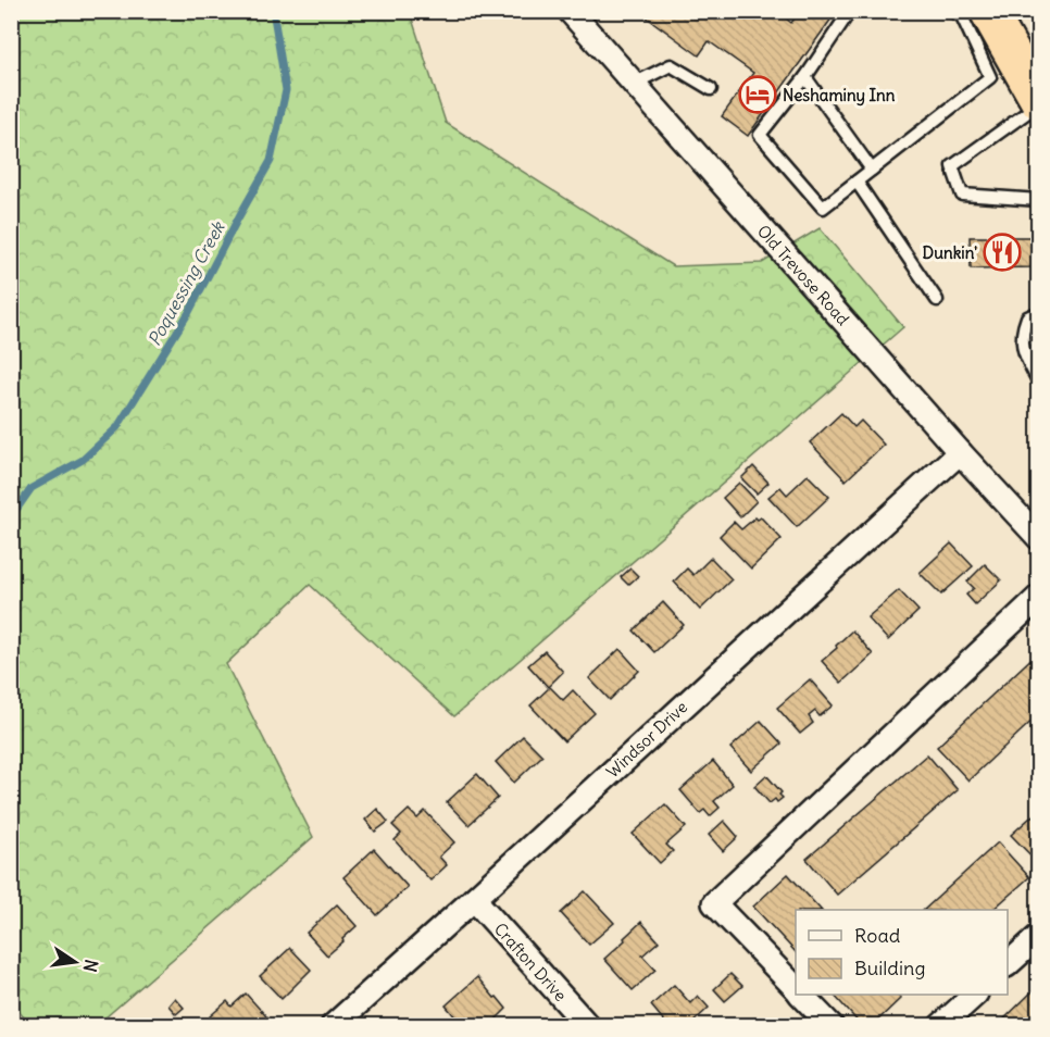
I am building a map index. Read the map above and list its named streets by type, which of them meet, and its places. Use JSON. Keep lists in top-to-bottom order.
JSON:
{
  "streets": {
    "street": ["Old Trevose Road", "Windsor Drive", "Crafton Drive"]
  },
  "crossings": [
    ["Old Trevose Road", "Windsor Drive"],
    ["Windsor Drive", "Crafton Drive"]
  ],
  "water": ["Poquessing Creek"],
  "places": {
    "hotel": ["Neshaminy Inn"],
    "restaurant": ["Dunkin'"]
  },
  "legend": ["Road", "Building"],
  "north": "right"
}
